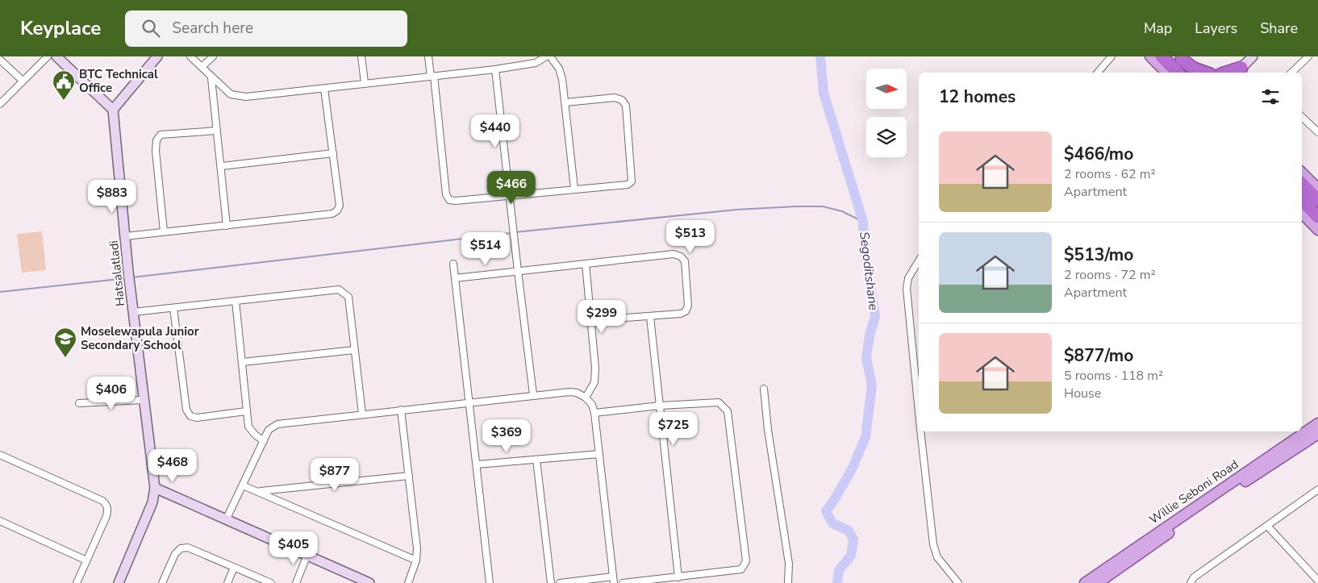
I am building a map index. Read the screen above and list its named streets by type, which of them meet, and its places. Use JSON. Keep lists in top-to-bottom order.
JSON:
{
  "streets": {
    "main road": ["Willie Seboni Road"],
    "street": ["Hatsalatladi"]
  },
  "water": ["Segoditshane"],
  "places": {
    "public building": ["BTC Technical Office"],
    "school or university": ["Moselewapula Junior Secondary School"]
  },
  "north": "right",
  "page": {
    "header": "Keyplace",
    "search": "Search here",
    "nav": ["Map", "Layers", "Share"],
    "heading": "12 homes",
    "price": [
      "$440",
      "$466",
      "$883",
      "$513",
      "$514",
      "$299",
      "$406",
      "$725",
      "$369",
      "$468",
      "$877",
      "$405"
    ],
    "list": [
      {
        "name": "$466/mo",
        "note": "2 rooms · 62 m² · Apartment"
      },
      {
        "name": "$513/mo",
        "note": "2 rooms · 72 m² · Apartment"
      },
      {
        "name": "$877/mo",
        "note": "5 rooms · 118 m² · House"
      }
    ]
  }
}
